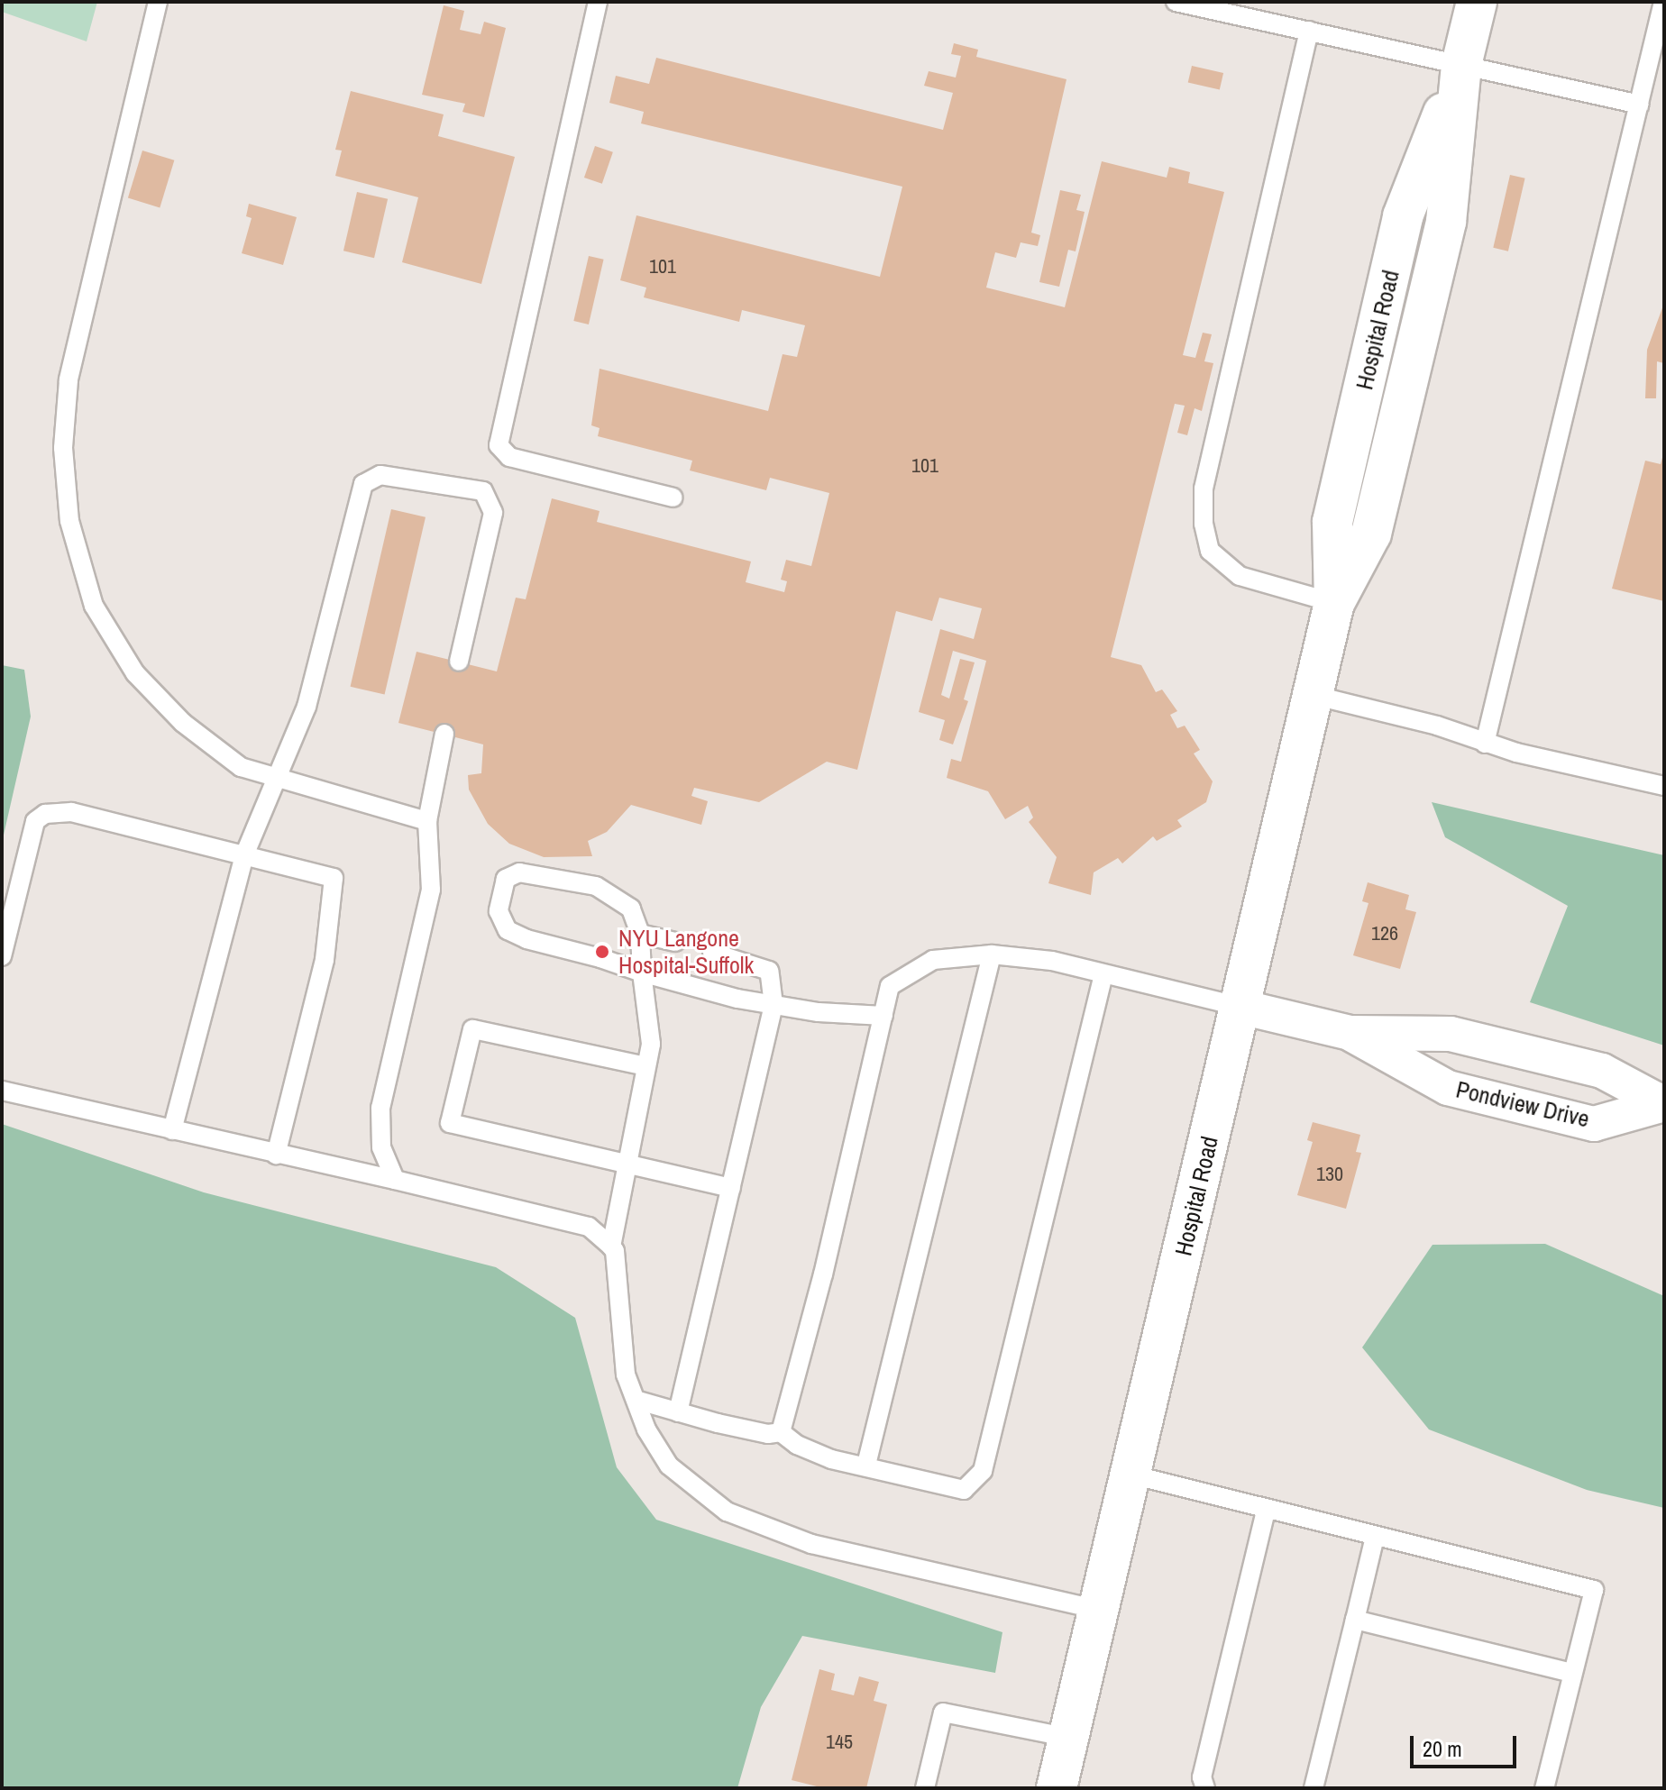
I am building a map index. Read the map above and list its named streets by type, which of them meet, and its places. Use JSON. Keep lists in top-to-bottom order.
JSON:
{
  "streets": {
    "street": ["Hospital Road", "Pondview Drive"]
  },
  "crossings": [
    ["Hospital Road", "Pondview Drive"]
  ],
  "places": ["NYU Langone Hospital-Suffolk"],
  "house_numbers": [
    "101",
    "101",
    "126",
    "130",
    "145"
  ],
  "scale_bar": "20 m"
}
